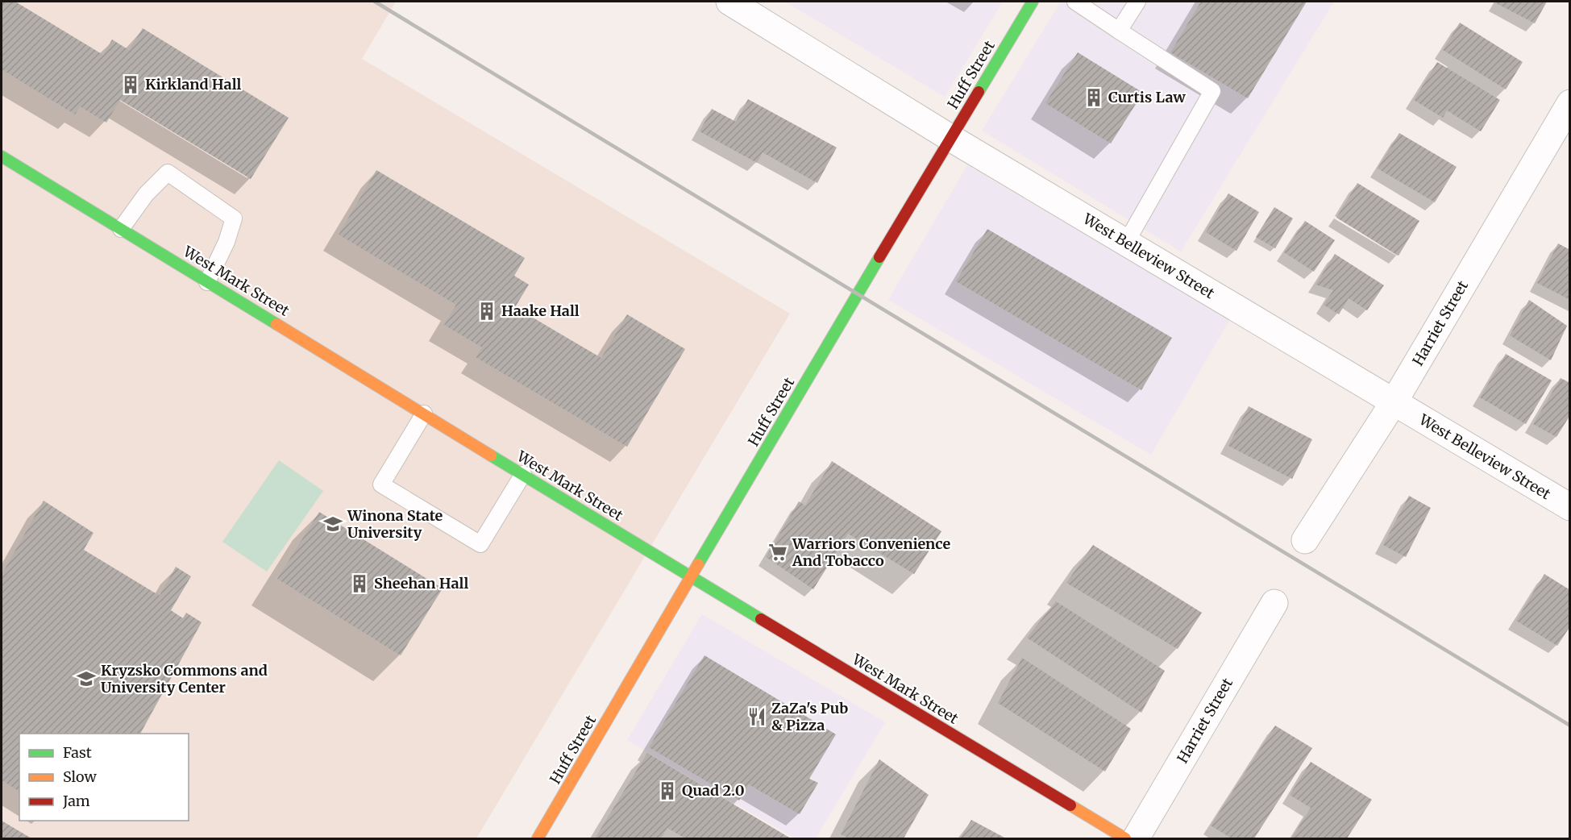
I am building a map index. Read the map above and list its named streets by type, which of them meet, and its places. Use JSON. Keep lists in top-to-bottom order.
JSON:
{
  "streets": {
    "street": [
      "Huff Street",
      "West Belleview Street",
      "West Mark Street",
      "Harriet Street"
    ]
  },
  "crossings": [
    ["Huff Street", "West Belleview Street"],
    ["Huff Street", "West Mark Street"],
    ["West Belleview Street", "Harriet Street"]
  ],
  "places": {
    "building": [
      "Kirkland Hall",
      "Curtis Law",
      "Haake Hall",
      "Sheehan Hall",
      "Quad 2.0"
    ],
    "school or university": ["Winona State University", "Kryzsko Commons and University Center"],
    "supermarket": ["Warriors Convenience And Tobacco"],
    "restaurant": ["ZaZa's Pub & Pizza"]
  },
  "legend": ["Fast", "Slow", "Jam"]
}
